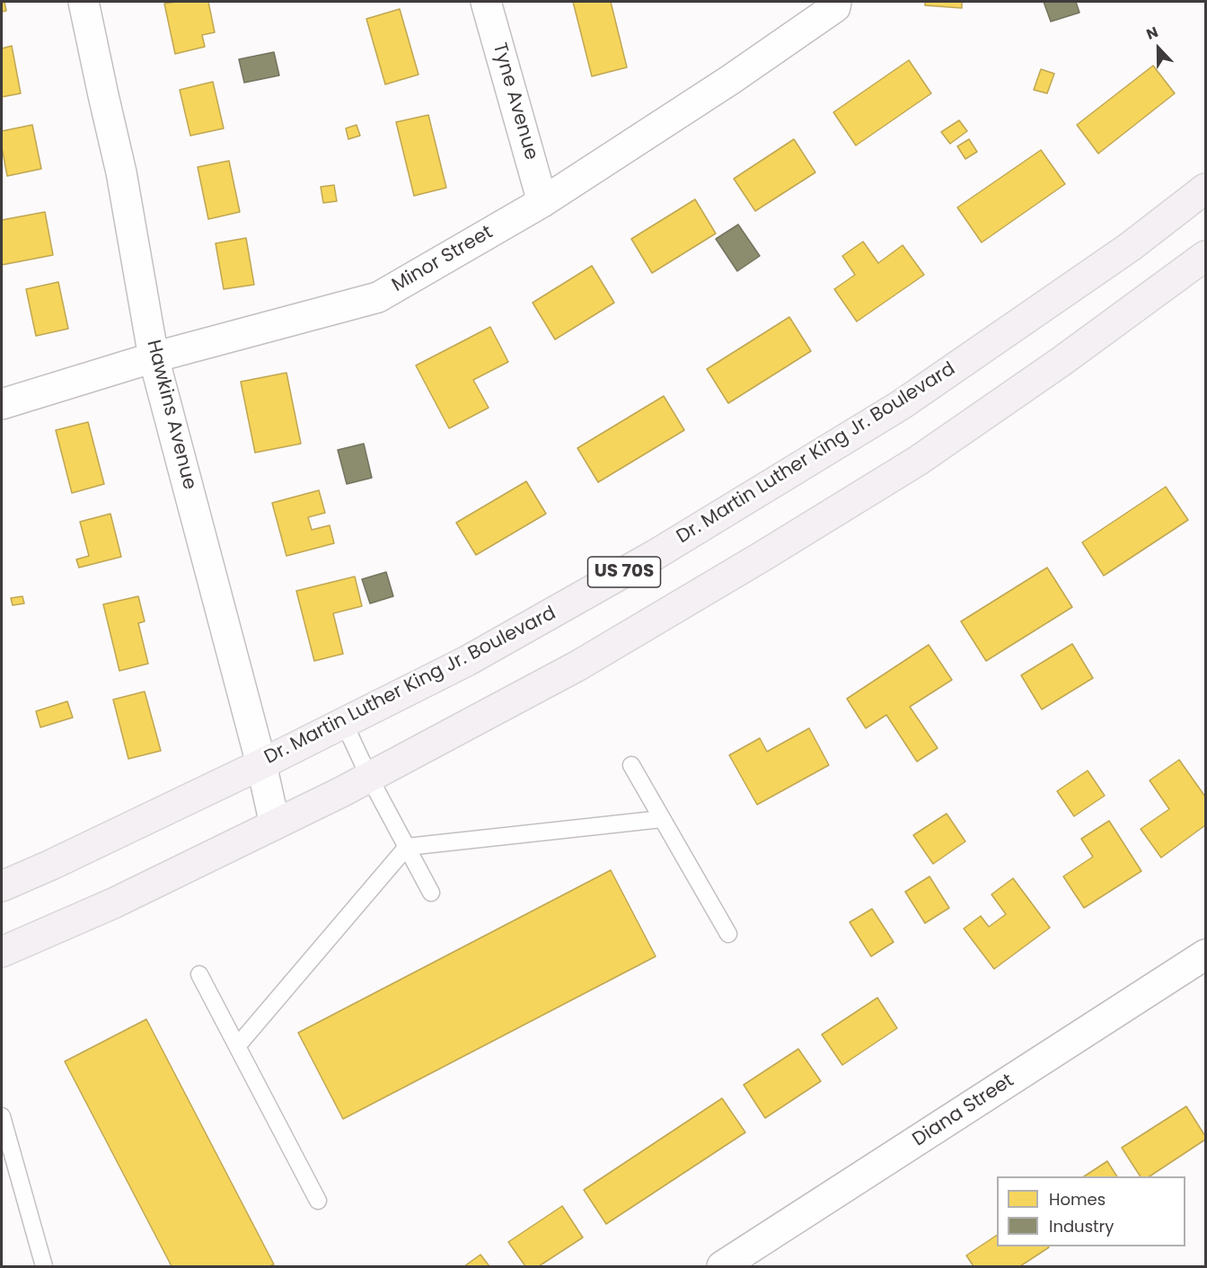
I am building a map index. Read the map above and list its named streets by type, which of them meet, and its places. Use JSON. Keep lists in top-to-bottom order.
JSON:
{
  "streets": {
    "main road": ["Dr. Martin Luther King Jr. Boulevard", "US 70S"],
    "street": [
      "Tyne Avenue",
      "Minor Street",
      "Hawkins Avenue",
      "Diana Street"
    ]
  },
  "crossings": [
    ["Tyne Avenue", "Minor Street"],
    ["Minor Street", "Hawkins Avenue"],
    ["Hawkins Avenue", "Dr. Martin Luther King Jr. Boulevard"],
    ["Hawkins Avenue", "US 70S"]
  ],
  "legend": ["Homes", "Industry"],
  "north": "top"
}
